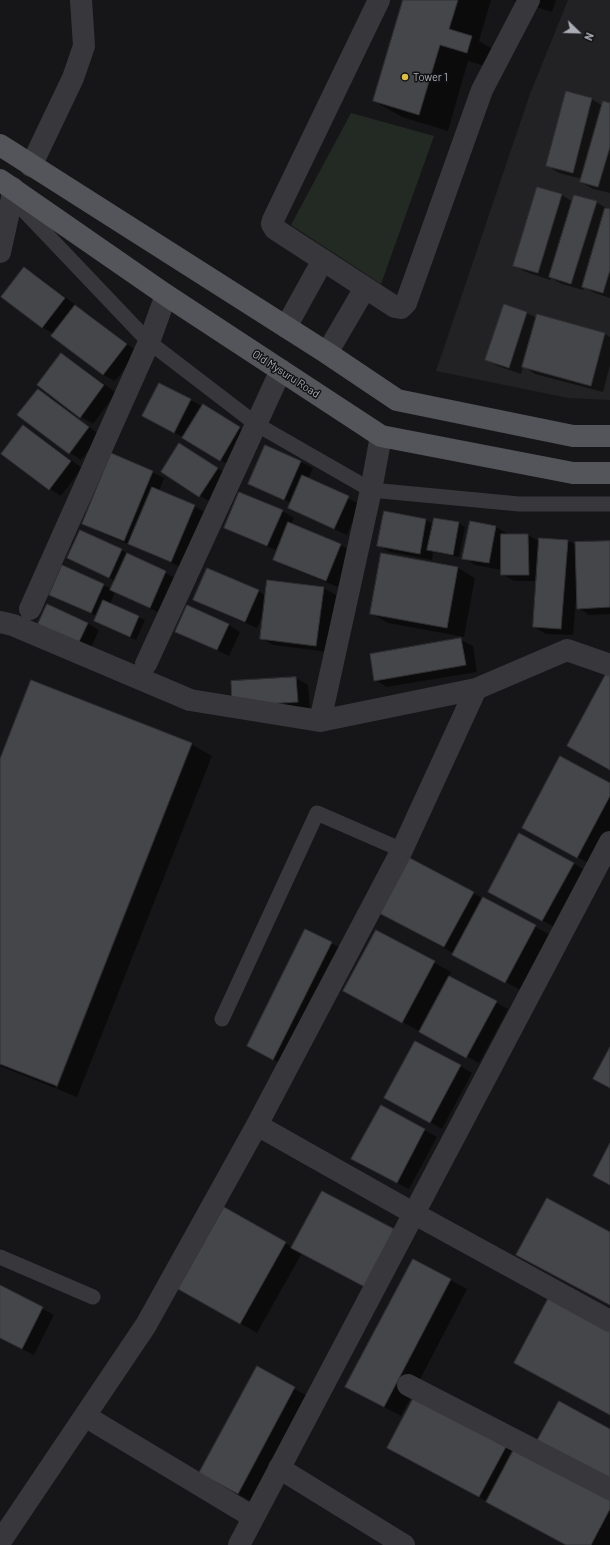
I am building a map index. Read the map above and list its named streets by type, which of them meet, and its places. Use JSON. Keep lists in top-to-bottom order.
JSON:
{
  "streets": {
    "main road": ["Old Mysuru Road"]
  },
  "places": ["Tower 1"],
  "north": "bottom right"
}
